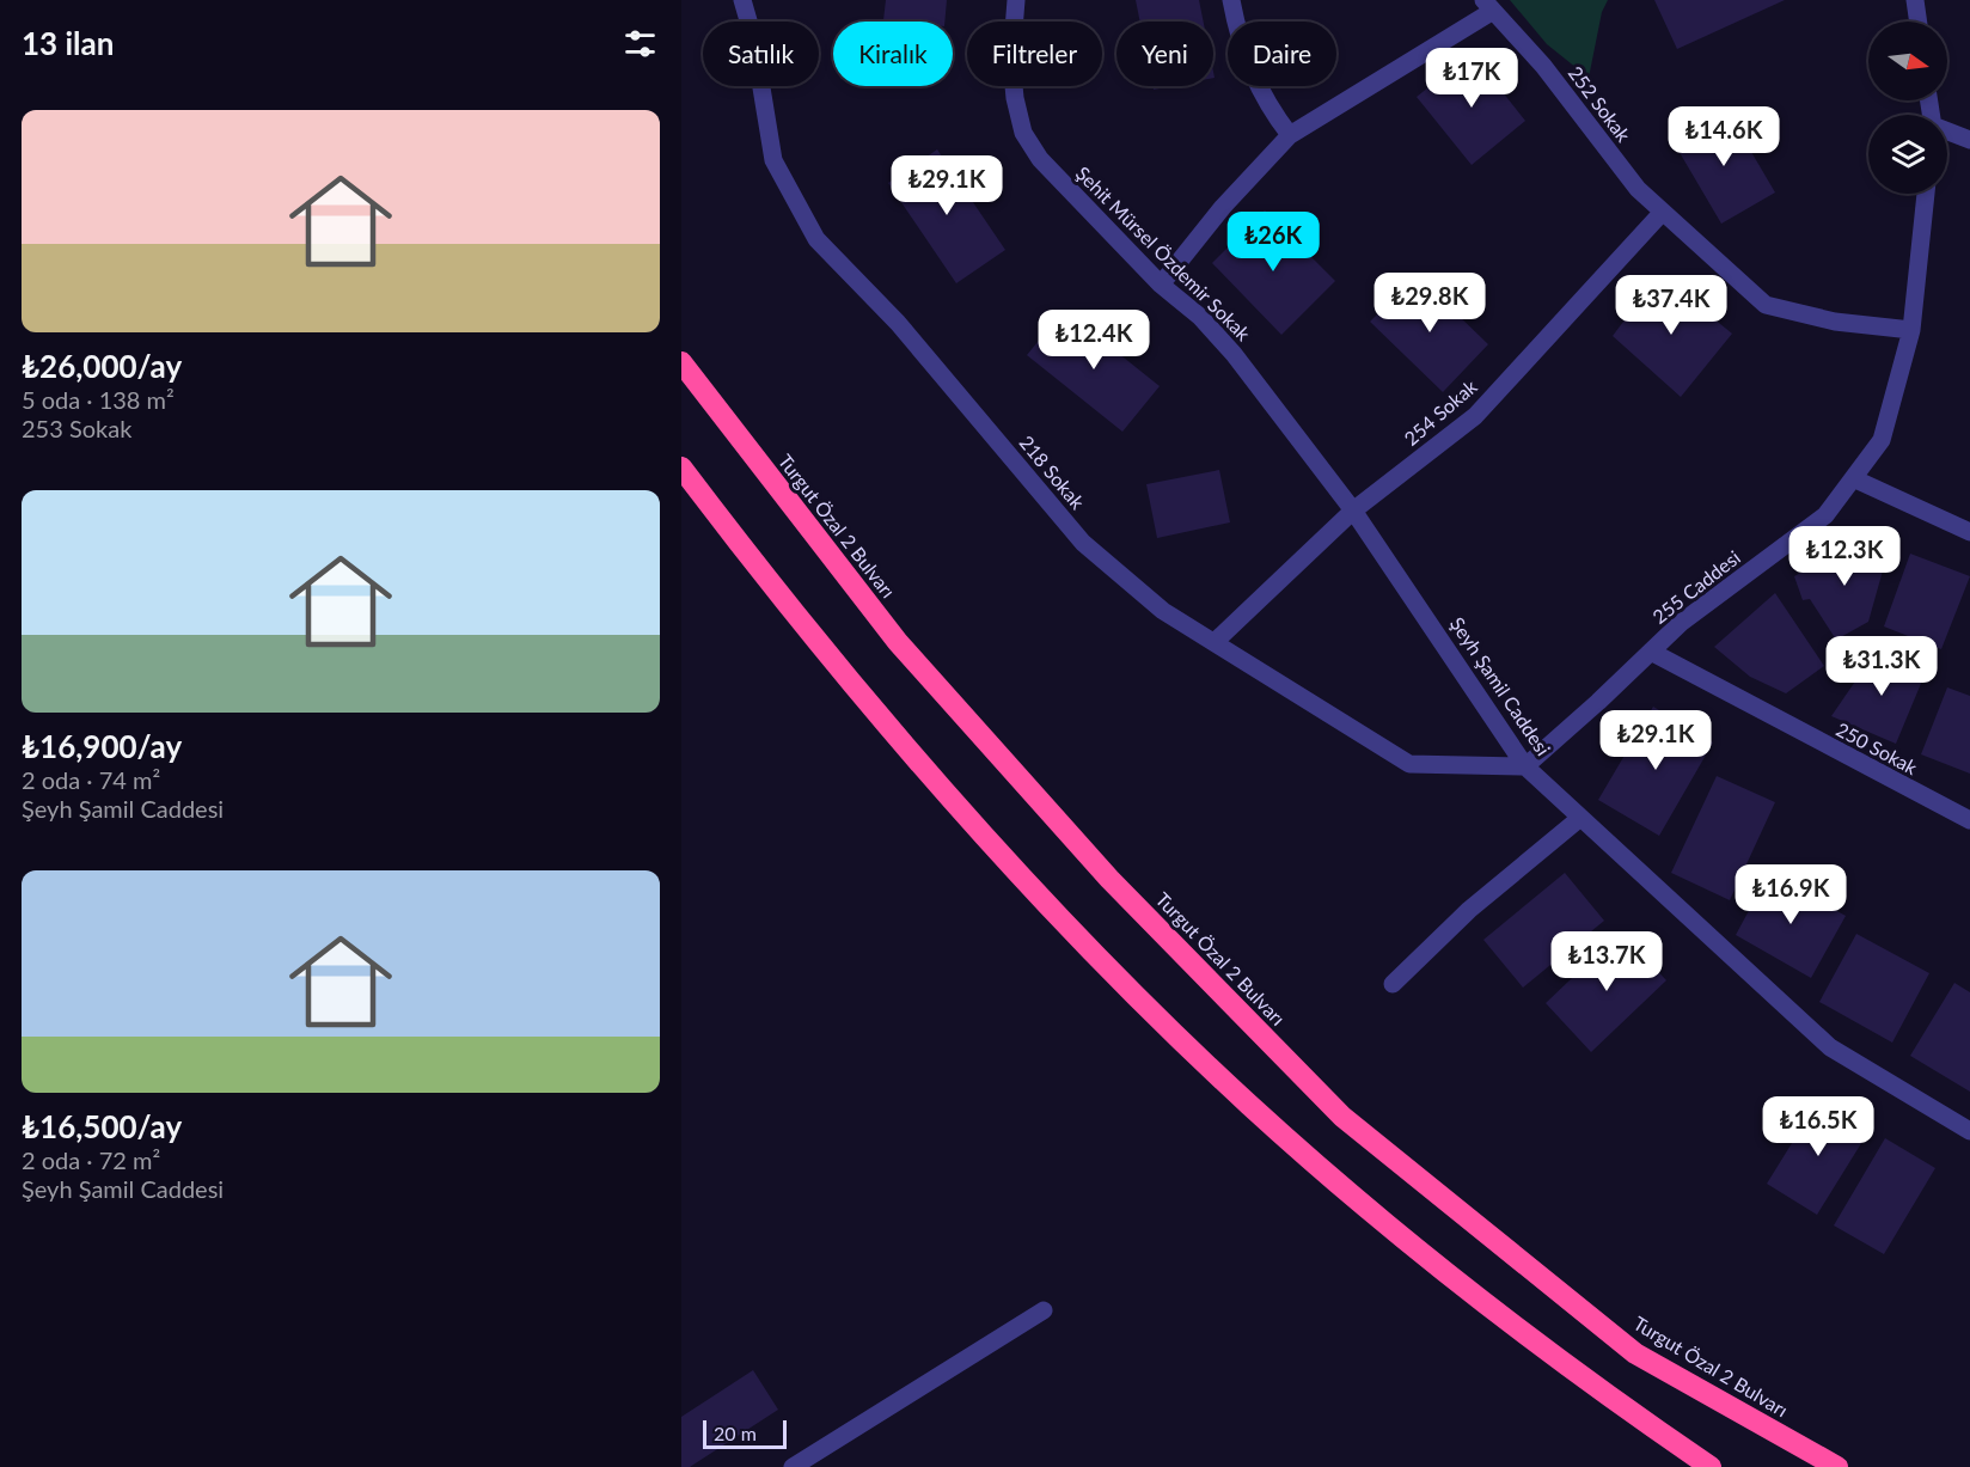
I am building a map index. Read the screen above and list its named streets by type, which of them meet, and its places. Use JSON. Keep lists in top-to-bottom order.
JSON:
{
  "streets": {
    "highway": ["Turgut Özal 2 Bulvarı"],
    "street": [
      "252 Sokak",
      "Şehit Mürsel Özdemir Sokak",
      "254 Sokak",
      "218 Sokak",
      "255 Caddesi",
      "Şeyh Şamil Caddesi",
      "250 Sokak"
    ]
  },
  "crossings": [
    ["252 Sokak", "254 Sokak"],
    ["252 Sokak", "255 Caddesi"],
    ["Şehit Mürsel Özdemir Sokak", "254 Sokak"],
    ["Şehit Mürsel Özdemir Sokak", "Şeyh Şamil Caddesi"],
    ["254 Sokak", "218 Sokak"],
    ["254 Sokak", "Şeyh Şamil Caddesi"],
    ["218 Sokak", "255 Caddesi"],
    ["218 Sokak", "Şeyh Şamil Caddesi"],
    ["255 Caddesi", "Şeyh Şamil Caddesi"],
    ["255 Caddesi", "250 Sokak"]
  ],
  "scale_bar": "20 m",
  "north": "right",
  "page": {
    "heading": "13 ilan",
    "chip": [
      "Satılık",
      "Kiralık",
      "Filtreler",
      "Yeni",
      "Daire"
    ],
    "price": [
      "₺17K",
      "₺14.6K",
      "₺29.1K",
      "₺26K",
      "₺29.8K",
      "₺37.4K",
      "₺12.4K",
      "₺12.3K",
      "₺31.3K",
      "₺29.1K",
      "₺16.9K",
      "₺13.7K",
      "₺16.5K"
    ],
    "list": [
      {
        "name": "₺26,000/ay",
        "note": "5 oda · 138 m² · 253 Sokak"
      },
      {
        "name": "₺16,900/ay",
        "note": "2 oda · 74 m² · Şeyh Şamil Caddesi"
      },
      {
        "name": "₺16,500/ay",
        "note": "2 oda · 72 m² · Şeyh Şamil Caddesi"
      }
    ],
    "scale": "20 m"
  }
}
